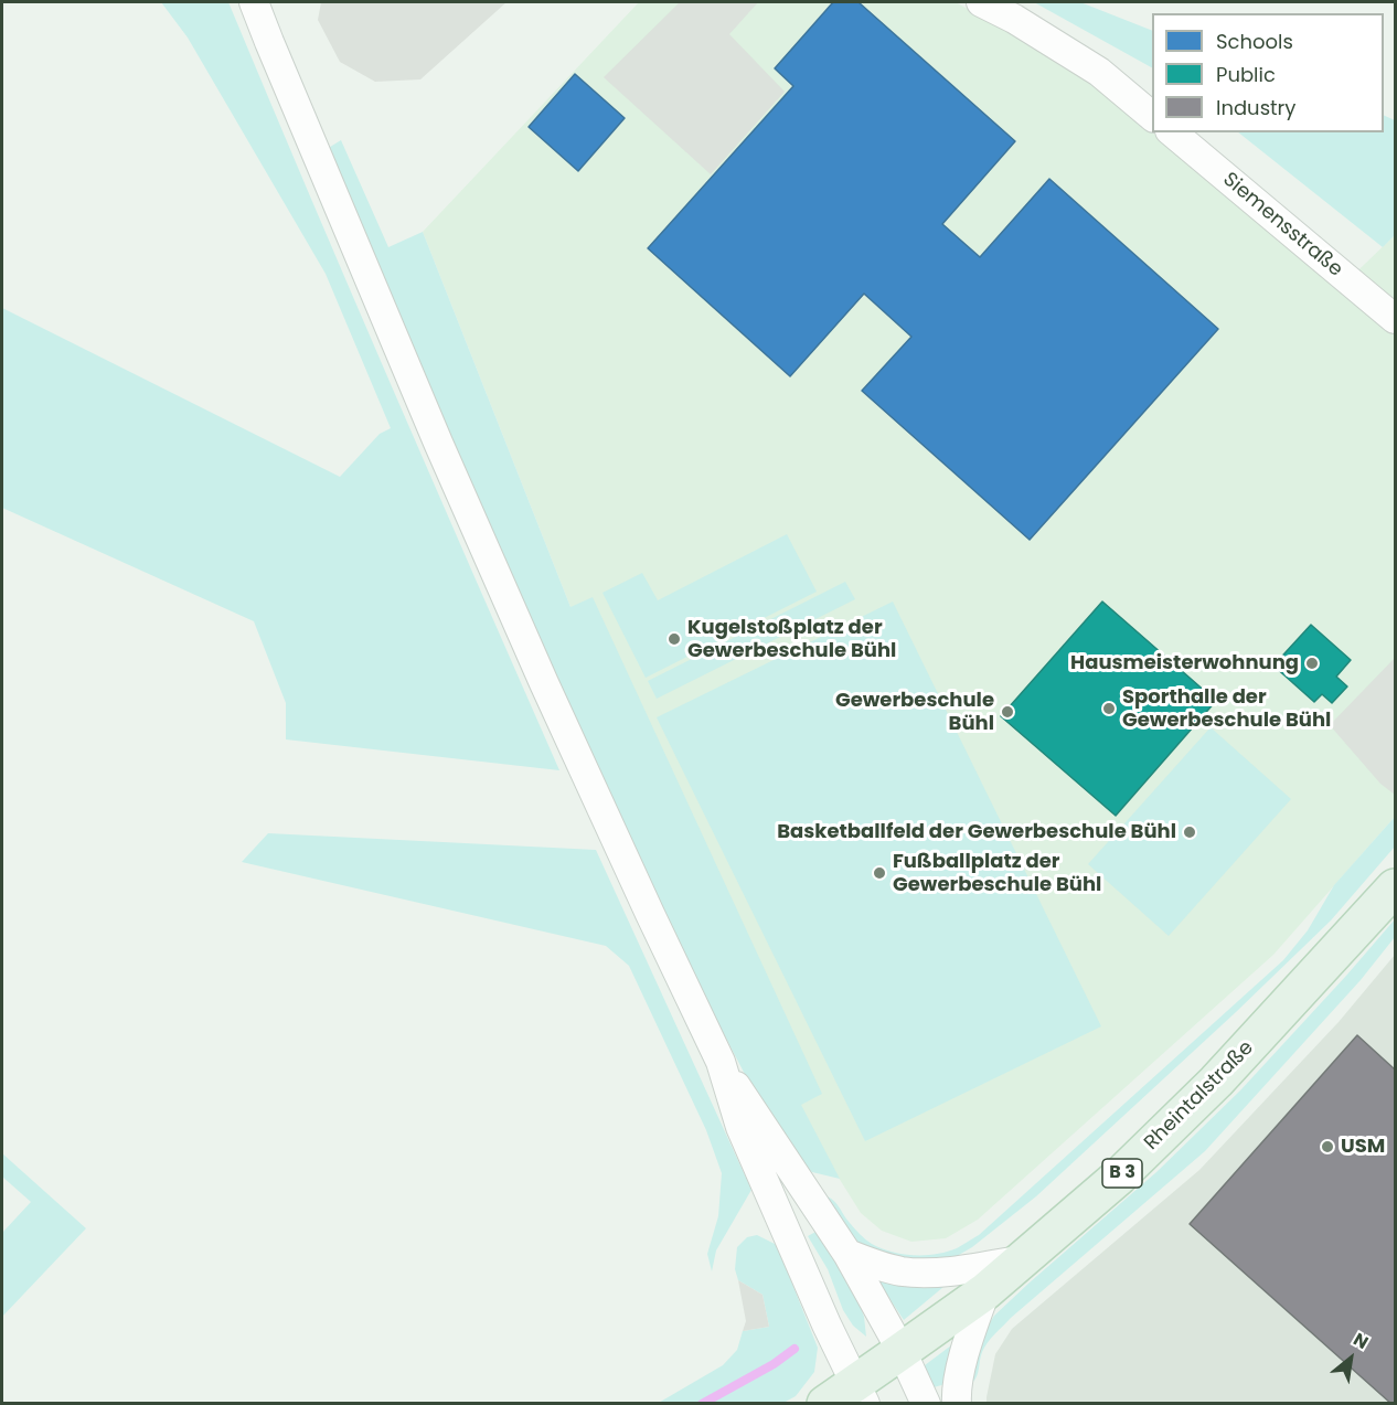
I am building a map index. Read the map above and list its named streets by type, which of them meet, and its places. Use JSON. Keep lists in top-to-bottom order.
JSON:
{
  "streets": {
    "main road": ["Rheintalstraße", "B 3"],
    "street": ["Siemensstraße"]
  },
  "places": [
    "Kugelstoßplatz der Gewerbeschule Bühl",
    "Hausmeisterwohnung",
    "Sporthalle der Gewerbeschule Bühl",
    "Gewerbeschule Bühl",
    "Basketballfeld der Gewerbeschule Bühl",
    "Fußballplatz der Gewerbeschule Bühl",
    "USM"
  ],
  "legend": ["Schools", "Public", "Industry"],
  "north": "top right"
}
